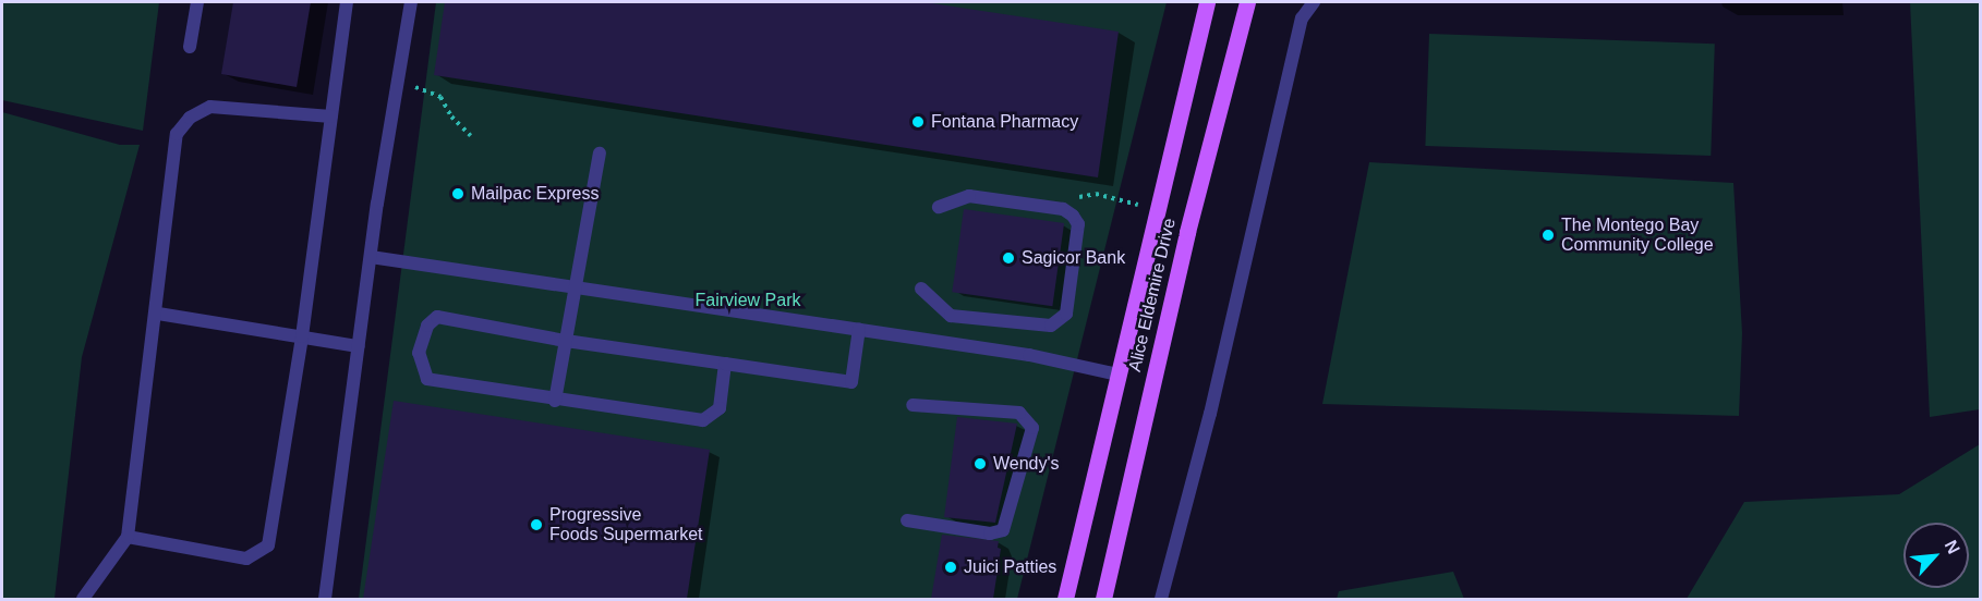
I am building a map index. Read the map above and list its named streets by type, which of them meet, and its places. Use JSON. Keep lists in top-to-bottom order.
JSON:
{
  "streets": {
    "main road": ["Alice Eldemire Drive"]
  },
  "parks": ["Fairview Park"],
  "places": [
    "Fontana Pharmacy",
    "Mailpac Express",
    "The Montego Bay Community College",
    "Sagicor Bank",
    "Wendy's",
    "Progressive Foods Supermarket",
    "Juici Patties"
  ],
  "north": "top right"
}
